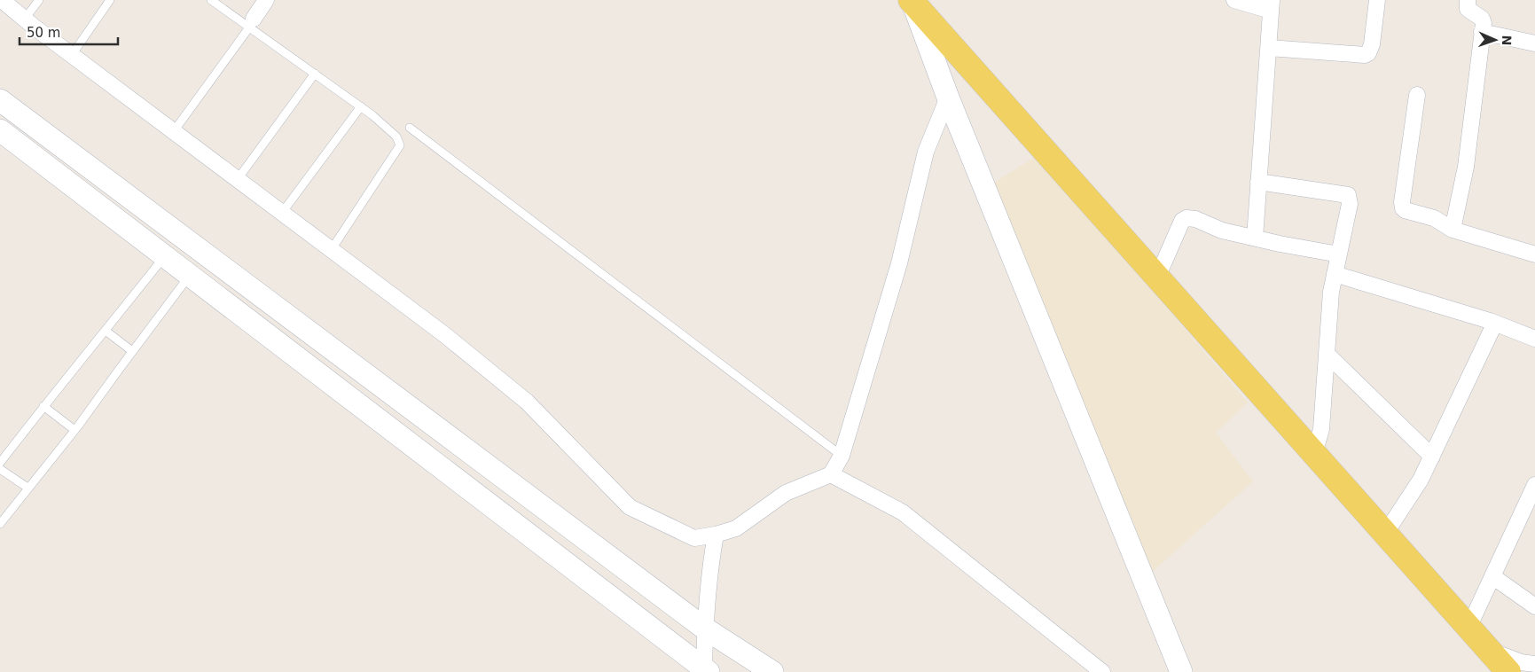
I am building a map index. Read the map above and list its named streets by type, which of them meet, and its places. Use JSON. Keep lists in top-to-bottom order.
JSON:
{
  "scale_bar": "50 m",
  "north": "right"
}
